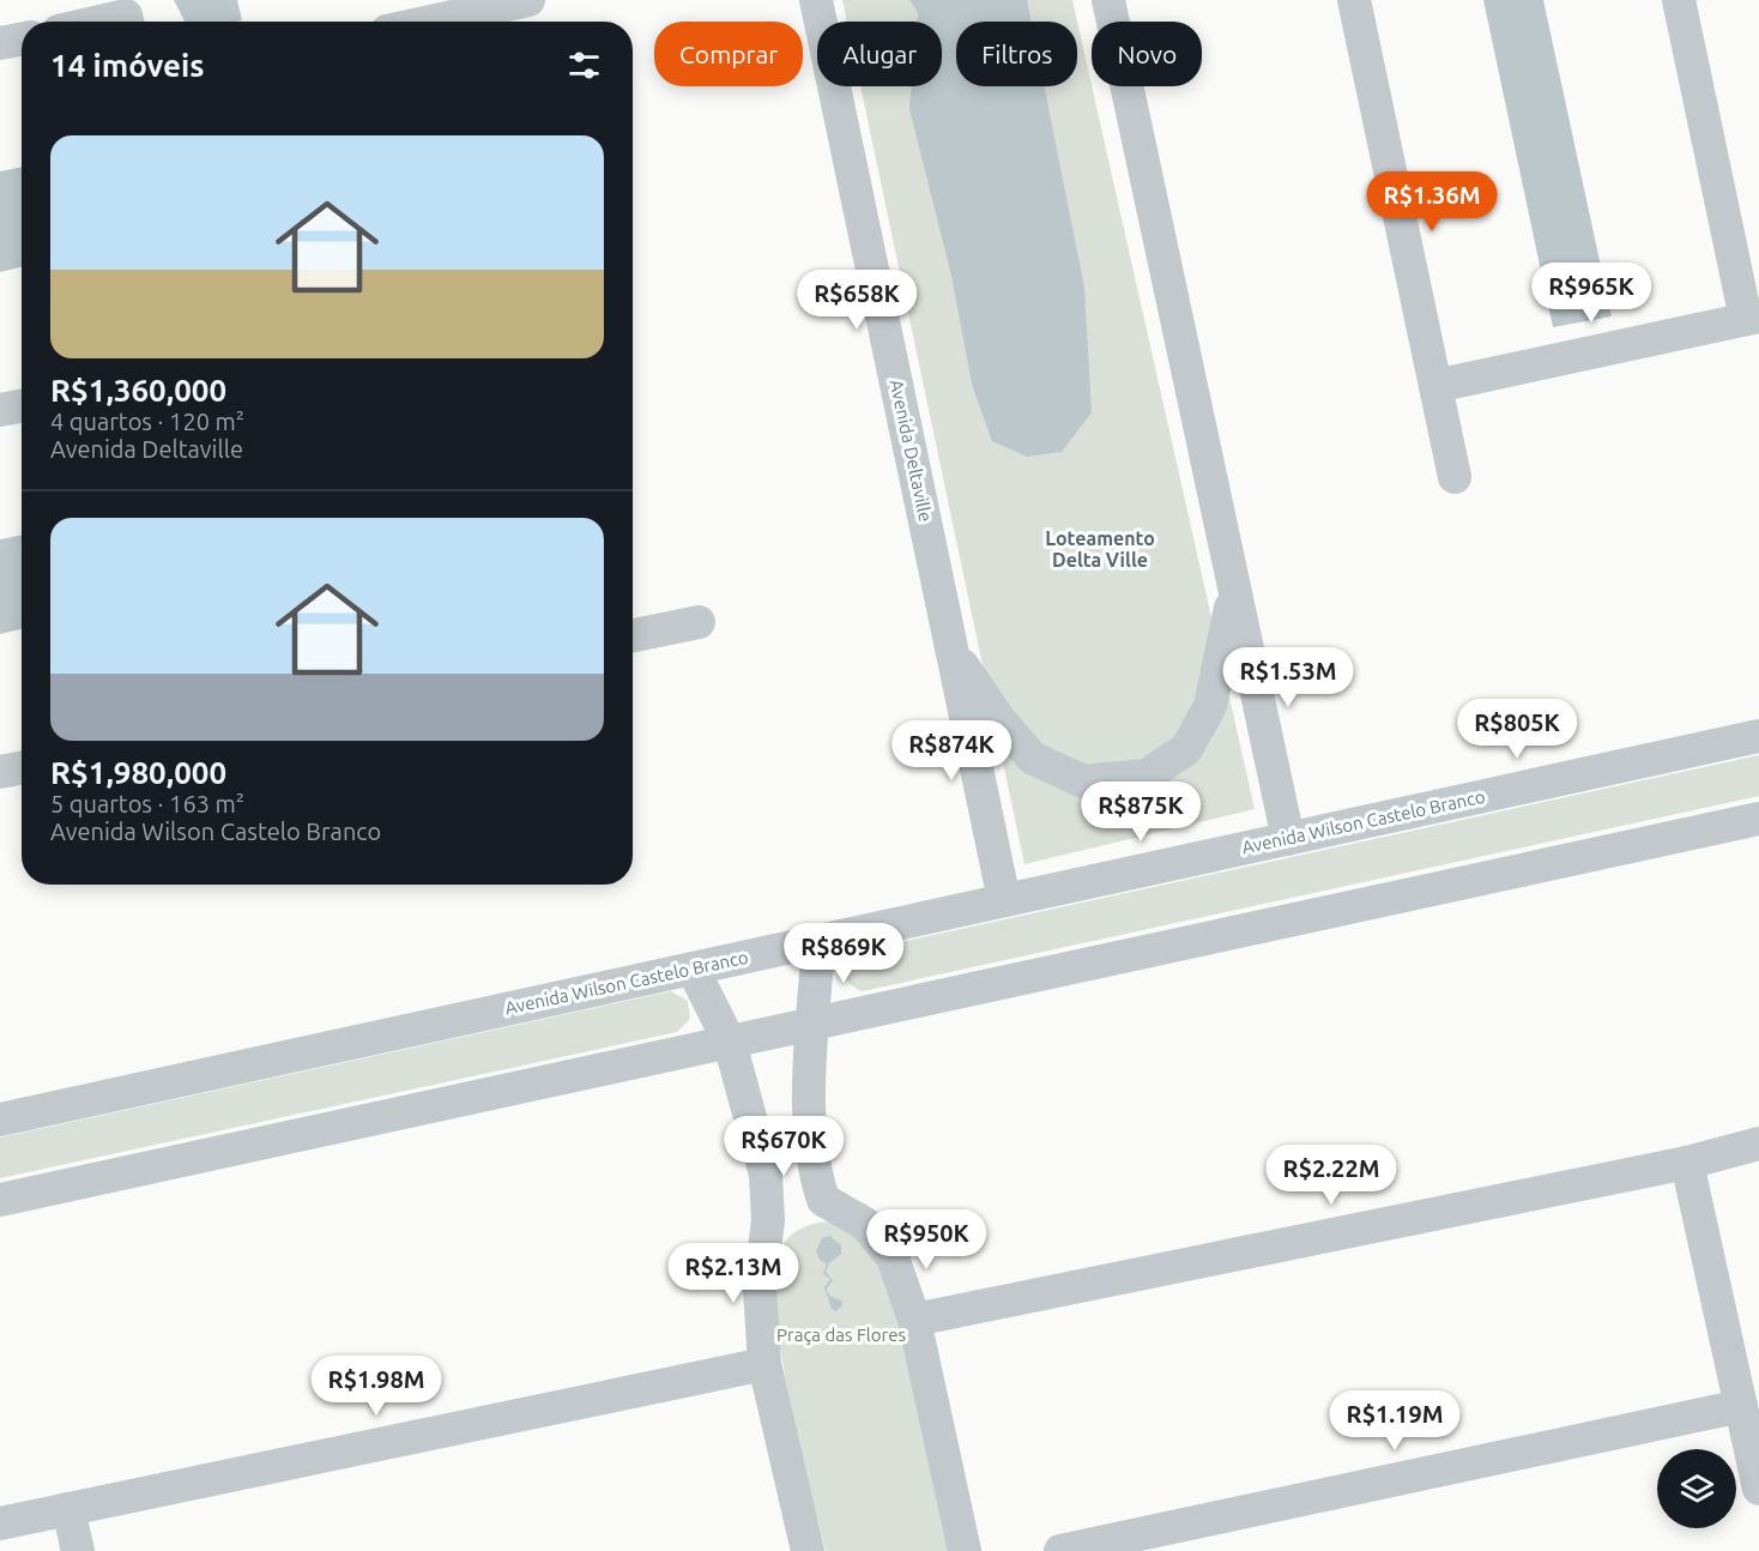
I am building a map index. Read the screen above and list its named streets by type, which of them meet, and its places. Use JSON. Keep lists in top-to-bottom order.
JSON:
{
  "streets": {
    "street": ["Avenida Deltaville", "Avenida Wilson Castelo Branco"]
  },
  "crossings": [
    ["Avenida Deltaville", "Avenida Wilson Castelo Branco"]
  ],
  "districts": ["Loteamento Delta Ville"],
  "parks": ["Praça das Flores"],
  "page": {
    "chip": [
      "Comprar",
      "Alugar",
      "Filtros",
      "Novo"
    ],
    "heading": "14 imóveis",
    "list": [
      {
        "name": "R$1,360,000",
        "note": "4 quartos · 120 m² · Avenida Deltaville"
      },
      {
        "name": "R$1,980,000",
        "note": "5 quartos · 163 m² · Avenida Wilson Castelo Branco"
      }
    ],
    "price": [
      "R$1.36M",
      "R$965K",
      "R$658K",
      "R$1.53M",
      "R$805K",
      "R$874K",
      "R$875K",
      "R$869K",
      "R$670K",
      "R$2.22M",
      "R$950K",
      "R$2.13M",
      "R$1.98M",
      "R$1.19M"
    ]
  }
}
